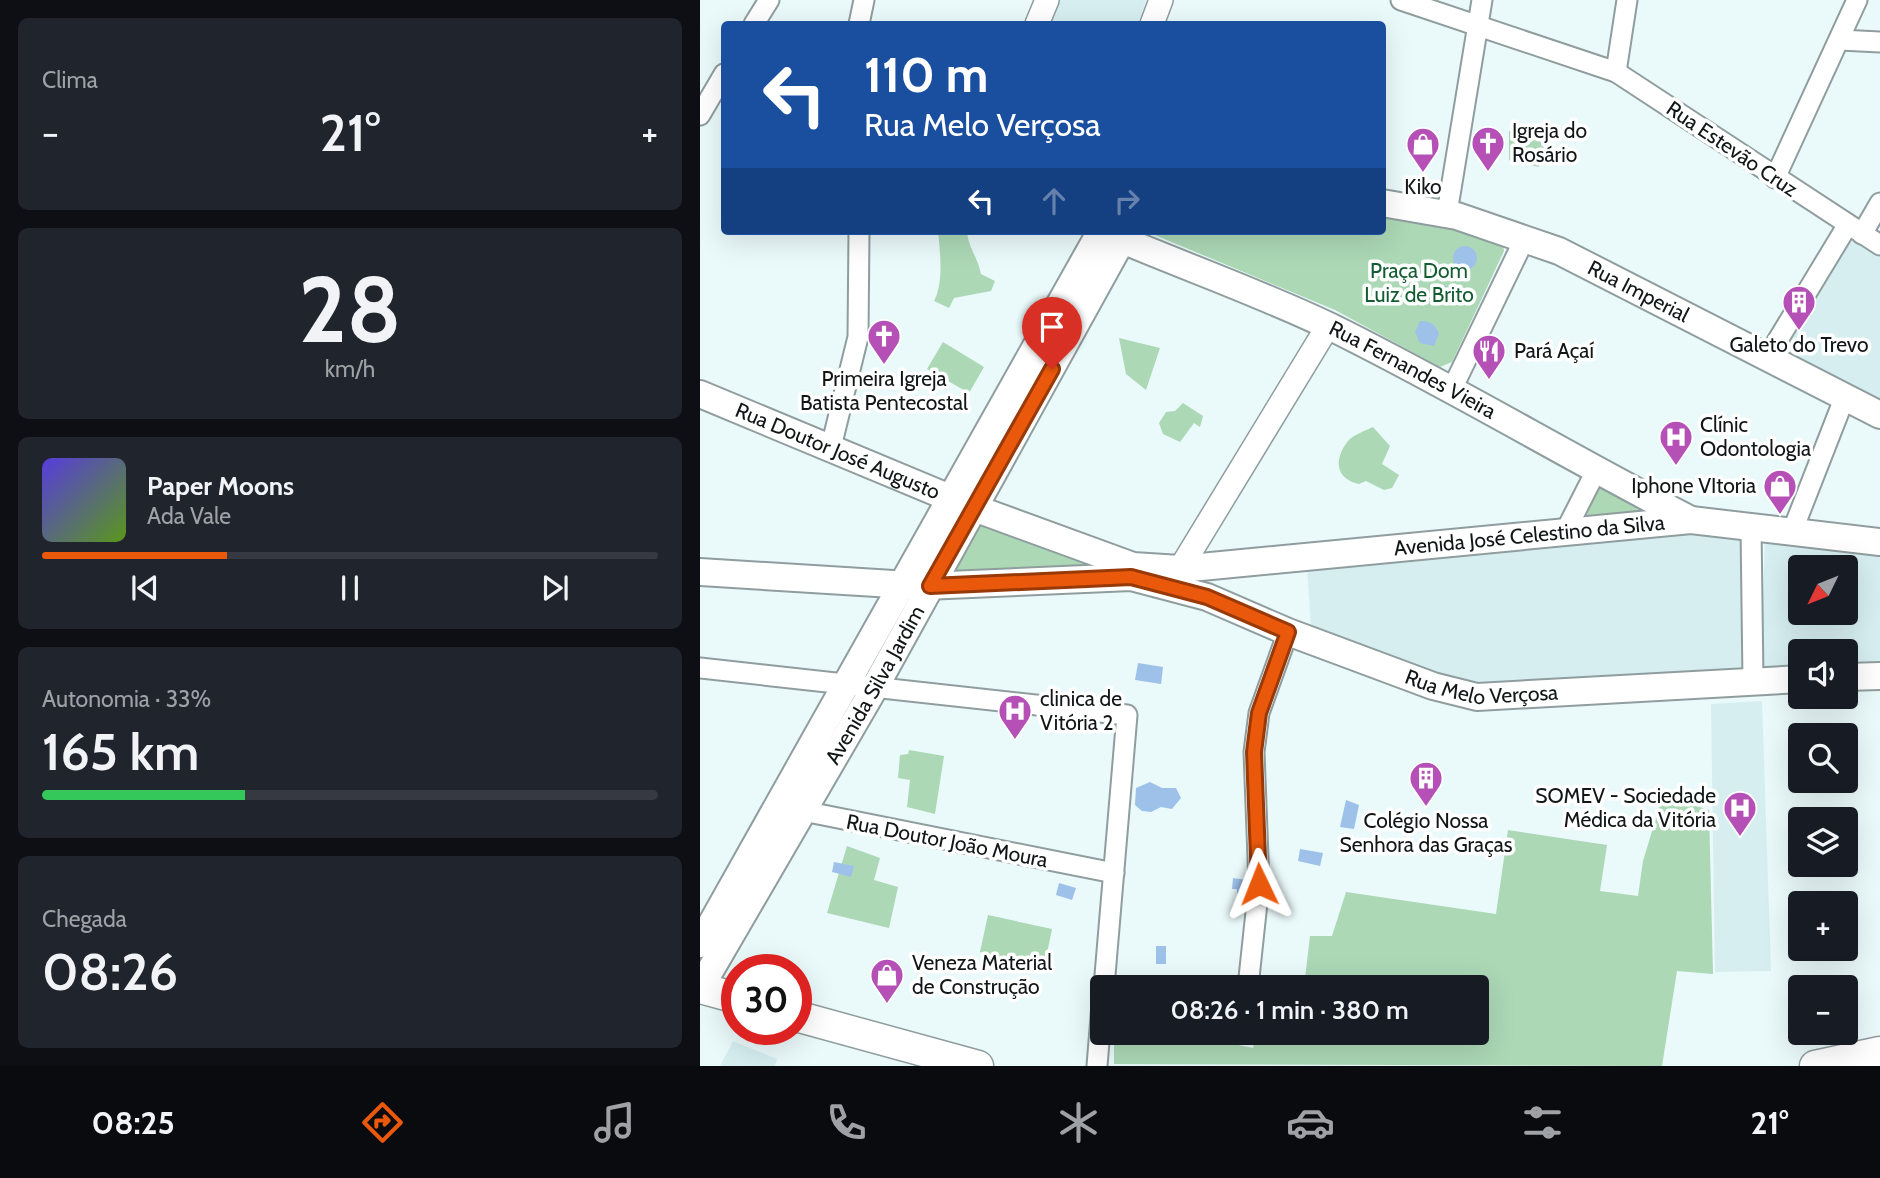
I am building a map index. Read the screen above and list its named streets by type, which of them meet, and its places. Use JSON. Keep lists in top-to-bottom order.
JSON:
{
  "streets": {
    "main road": [
      "Rua Imperial",
      "Rua Fernandes Vieira",
      "Rua Doutor José Augusto",
      "Avenida José Celestino da Silva",
      "Rua Melo Verçosa",
      "Avenida Silva Jardim"
    ],
    "street": ["Rua Estevão Cruz", "Rua Doutor João Moura"]
  },
  "crossings": [
    ["Rua Fernandes Vieira", "Avenida José Celestino da Silva"],
    ["Rua Doutor José Augusto", "Avenida Silva Jardim"],
    ["Avenida José Celestino da Silva", "Rua Melo Verçosa"],
    ["Avenida Silva Jardim", "Rua Doutor João Moura"]
  ],
  "parks": ["Praça Dom Luiz de Brito"],
  "places": {
    "church": ["Igreja do Rosário", "Primeira Igreja Batista Pentecostal"],
    "shop": ["Kiko", "Iphone VItoria", "Veneza Material de Construção"],
    "building": ["Galeto do Trevo", "Colégio Nossa Senhora das Graças"],
    "restaurant": ["Pará Açaí"],
    "hospital": ["Clínic Odontologia", "clinica de Vitória 2", "SOMEV - Sociedade Médica da Vitória"]
  },
  "north": "bottom left",
  "page": {
    "tile": [
      "Clima",
      ["28", "km/h"],
      ["Autonomia · 33%", "165 km"],
      ["Chegada", "08:26"]
    ],
    "turn": ["110 m", "Rua Melo Verçosa"],
    "heat": ["−", "21°", "+"],
    "song": ["Paper Moons", "Ada Vale"],
    "map_buttons": ["+", "−"],
    "limit": "30",
    "trip": "08:26 · 1 min · 380 m",
    "tabs": ["08:25", "21°"]
  }
}
